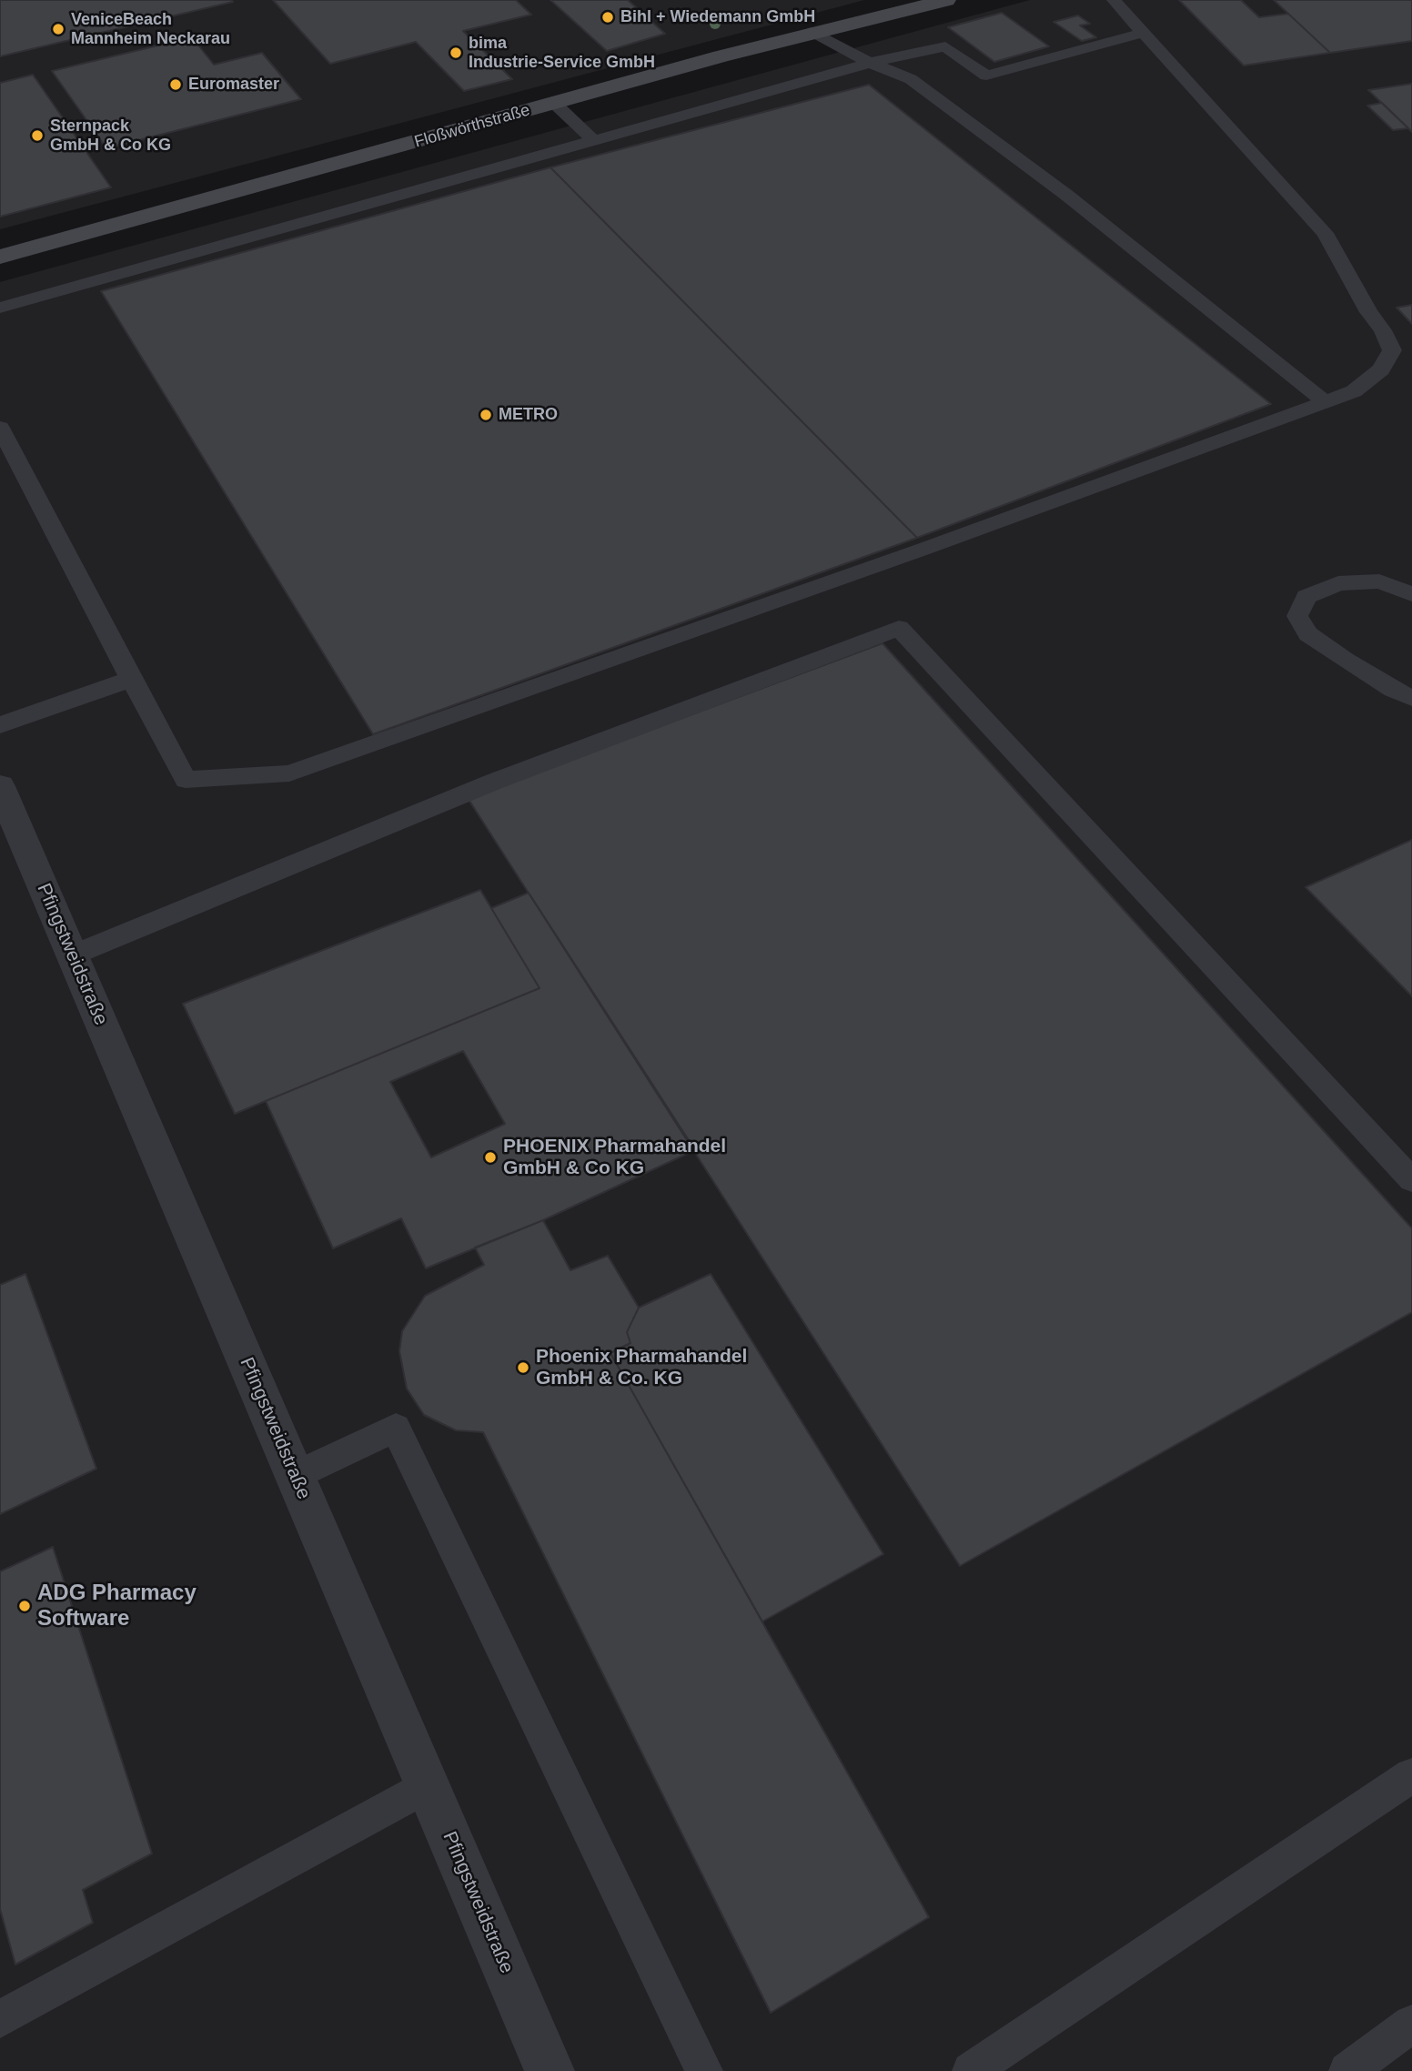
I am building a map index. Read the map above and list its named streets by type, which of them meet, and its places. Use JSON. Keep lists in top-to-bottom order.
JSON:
{
  "streets": {
    "main road": ["Floßwörthstraße"],
    "street": ["Pfingstweidstraße"]
  },
  "places": [
    "Bihl + Wiedemann GmbH",
    "VeniceBeach Mannheim Neckarau",
    "bima Industrie-Service GmbH",
    "Euromaster",
    "Sternpack GmbH & Co KG",
    "METRO",
    "PHOENIX Pharmahandel GmbH & Co KG",
    "Phoenix Pharmahandel GmbH & Co. KG",
    "ADG Pharmacy Software"
  ]
}
